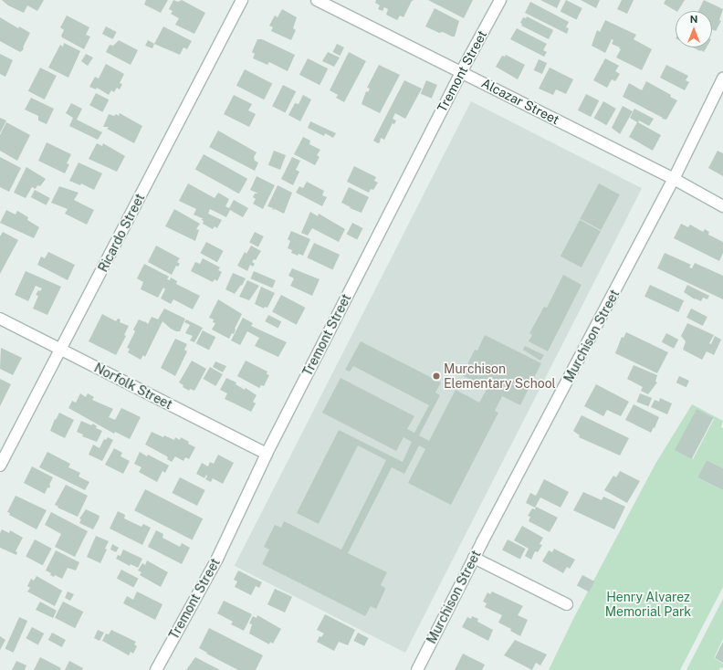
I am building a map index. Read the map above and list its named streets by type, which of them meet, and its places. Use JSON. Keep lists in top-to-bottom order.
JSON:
{
  "streets": {
    "street": [
      "Tremont Street",
      "Alcazar Street",
      "Ricardo Street",
      "Murchison Street",
      "Norfolk Street"
    ]
  },
  "crossings": [
    ["Tremont Street", "Alcazar Street"],
    ["Tremont Street", "Norfolk Street"],
    ["Alcazar Street", "Murchison Street"],
    ["Ricardo Street", "Norfolk Street"]
  ],
  "parks": ["Henry Alvarez Memorial Park"],
  "places": ["Murchison Elementary School"],
  "north": "top"
}
